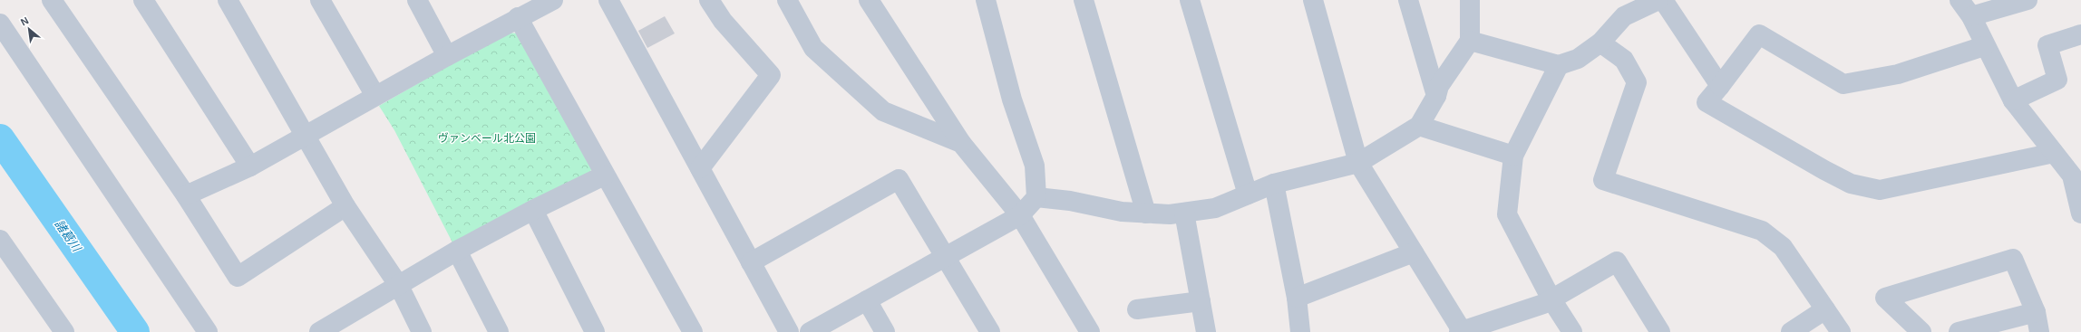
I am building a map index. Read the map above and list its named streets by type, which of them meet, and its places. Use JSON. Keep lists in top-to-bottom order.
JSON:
{
  "water": ["諸葛川"],
  "parks": ["ヴァンベール北公園"],
  "north": "top left"
}
